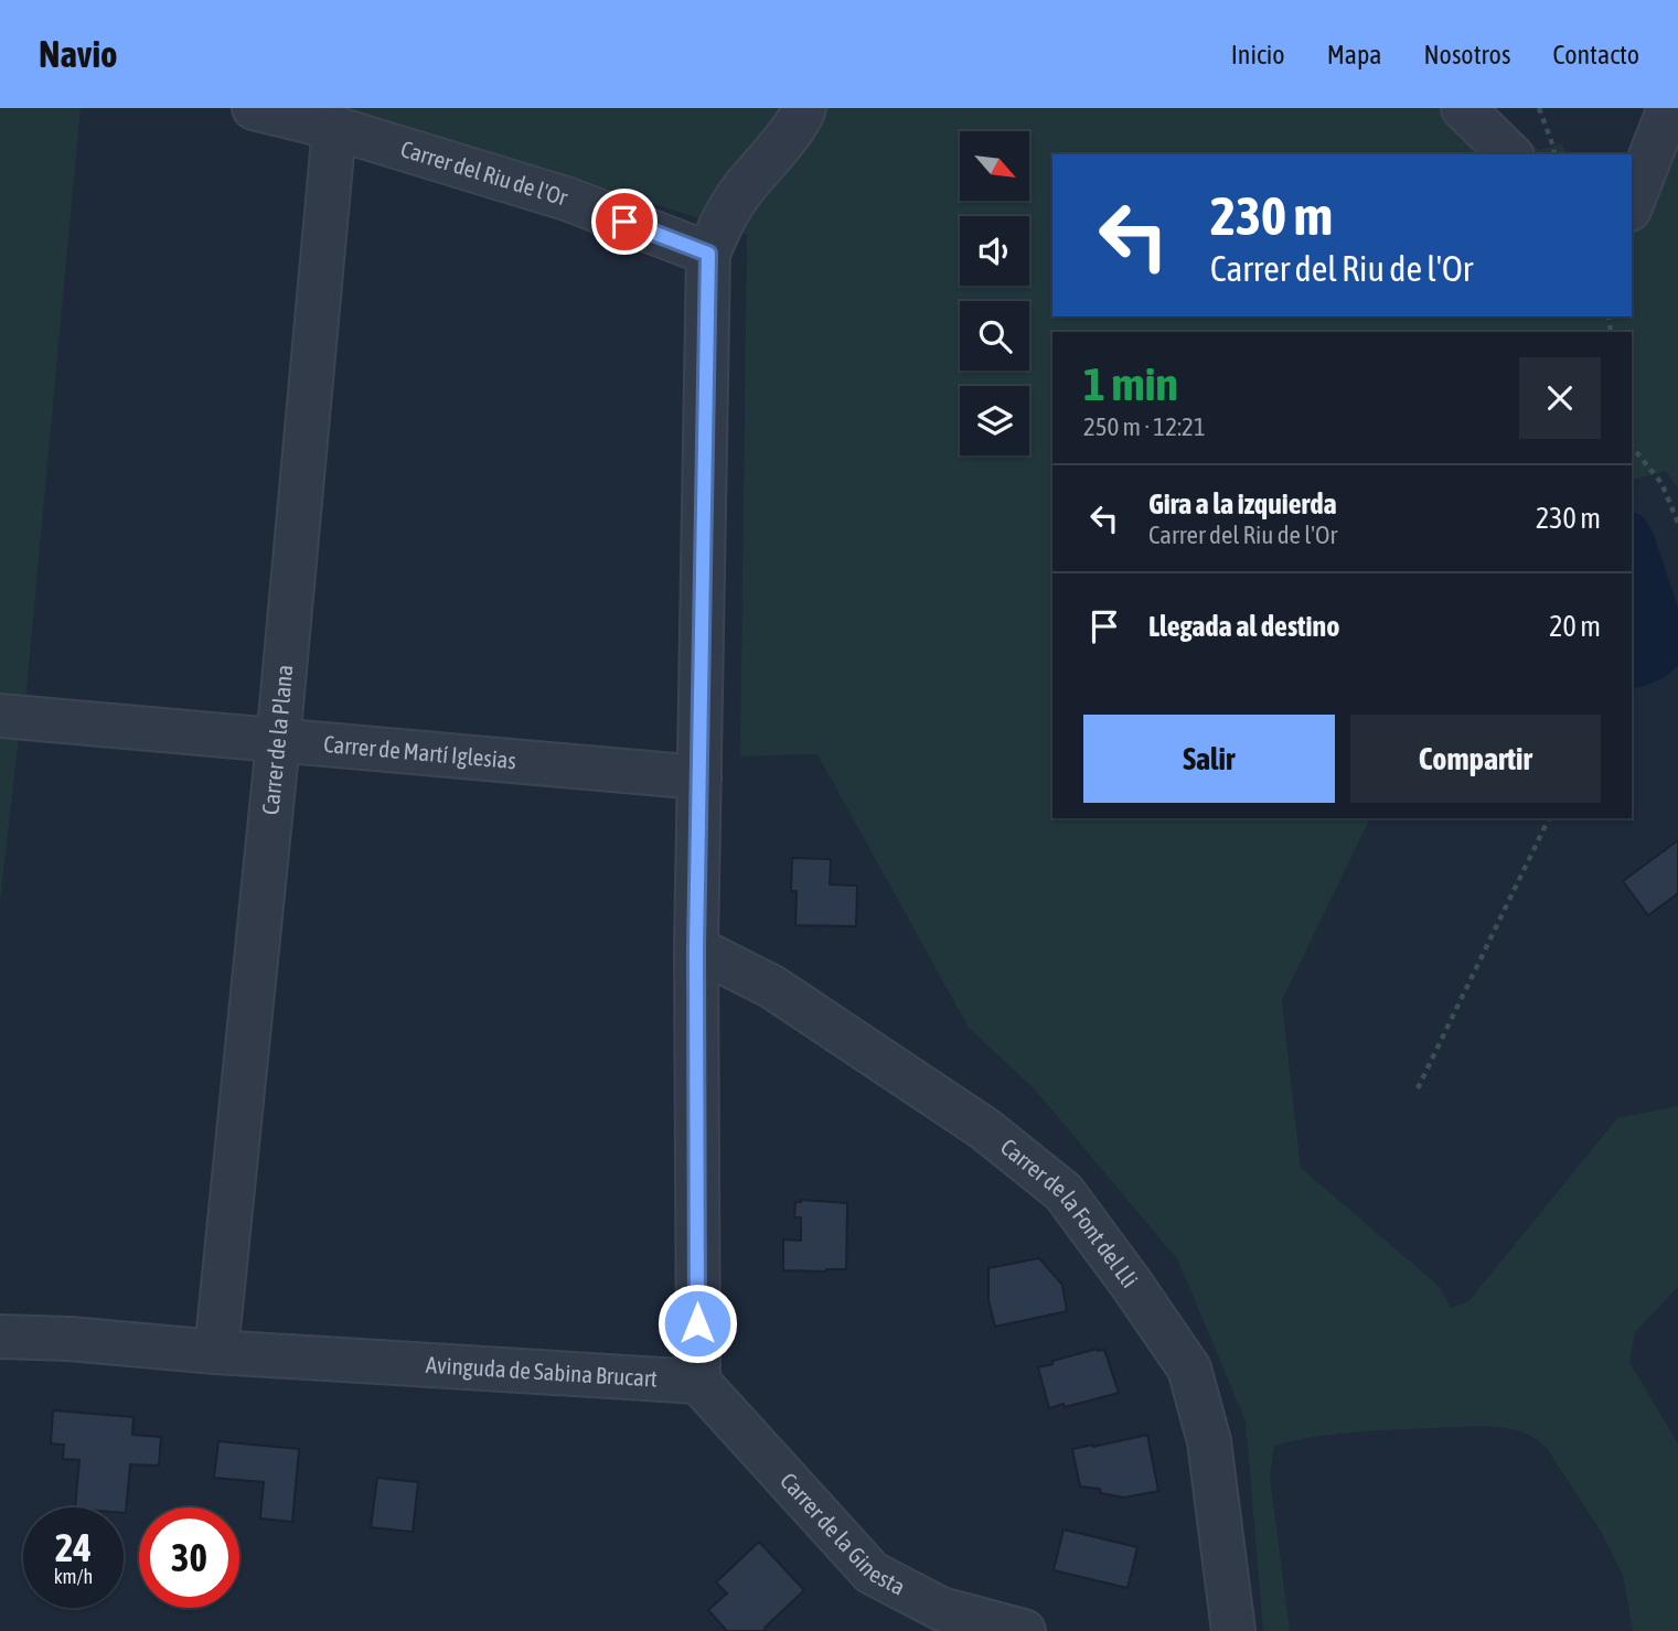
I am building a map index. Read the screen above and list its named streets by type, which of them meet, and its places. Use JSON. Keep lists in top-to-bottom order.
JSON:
{
  "streets": {
    "street": [
      "Carrer del Riu de l'Or",
      "Carrer de la Plana",
      "Carrer de Martí Iglesias",
      "Carrer de la Font del Lli",
      "Avinguda de Sabina Brucart",
      "Carrer de la Ginesta"
    ]
  },
  "crossings": [
    ["Carrer del Riu de l'Or", "Carrer de la Plana"],
    ["Carrer de la Plana", "Carrer de Martí Iglesias"],
    ["Carrer de la Plana", "Avinguda de Sabina Brucart"],
    ["Avinguda de Sabina Brucart", "Carrer de la Ginesta"]
  ],
  "north": "bottom right",
  "page": {
    "header": "Navio",
    "nav": [
      "Inicio",
      "Mapa",
      "Nosotros",
      "Contacto"
    ],
    "turn": ["230 m", "Carrer del Riu de l'Or"],
    "heading": ["1 min", "250 m · 12:21"],
    "list": [
      {
        "name": "Gira a la izquierda",
        "note": "Carrer del Riu de l'Or",
        "value": "230 m"
      },
      {
        "name": "Llegada al destino",
        "value": "20 m"
      }
    ],
    "buttons": ["Salir", "Compartir"],
    "speed": "24 km/h",
    "limit": "30"
  }
}
